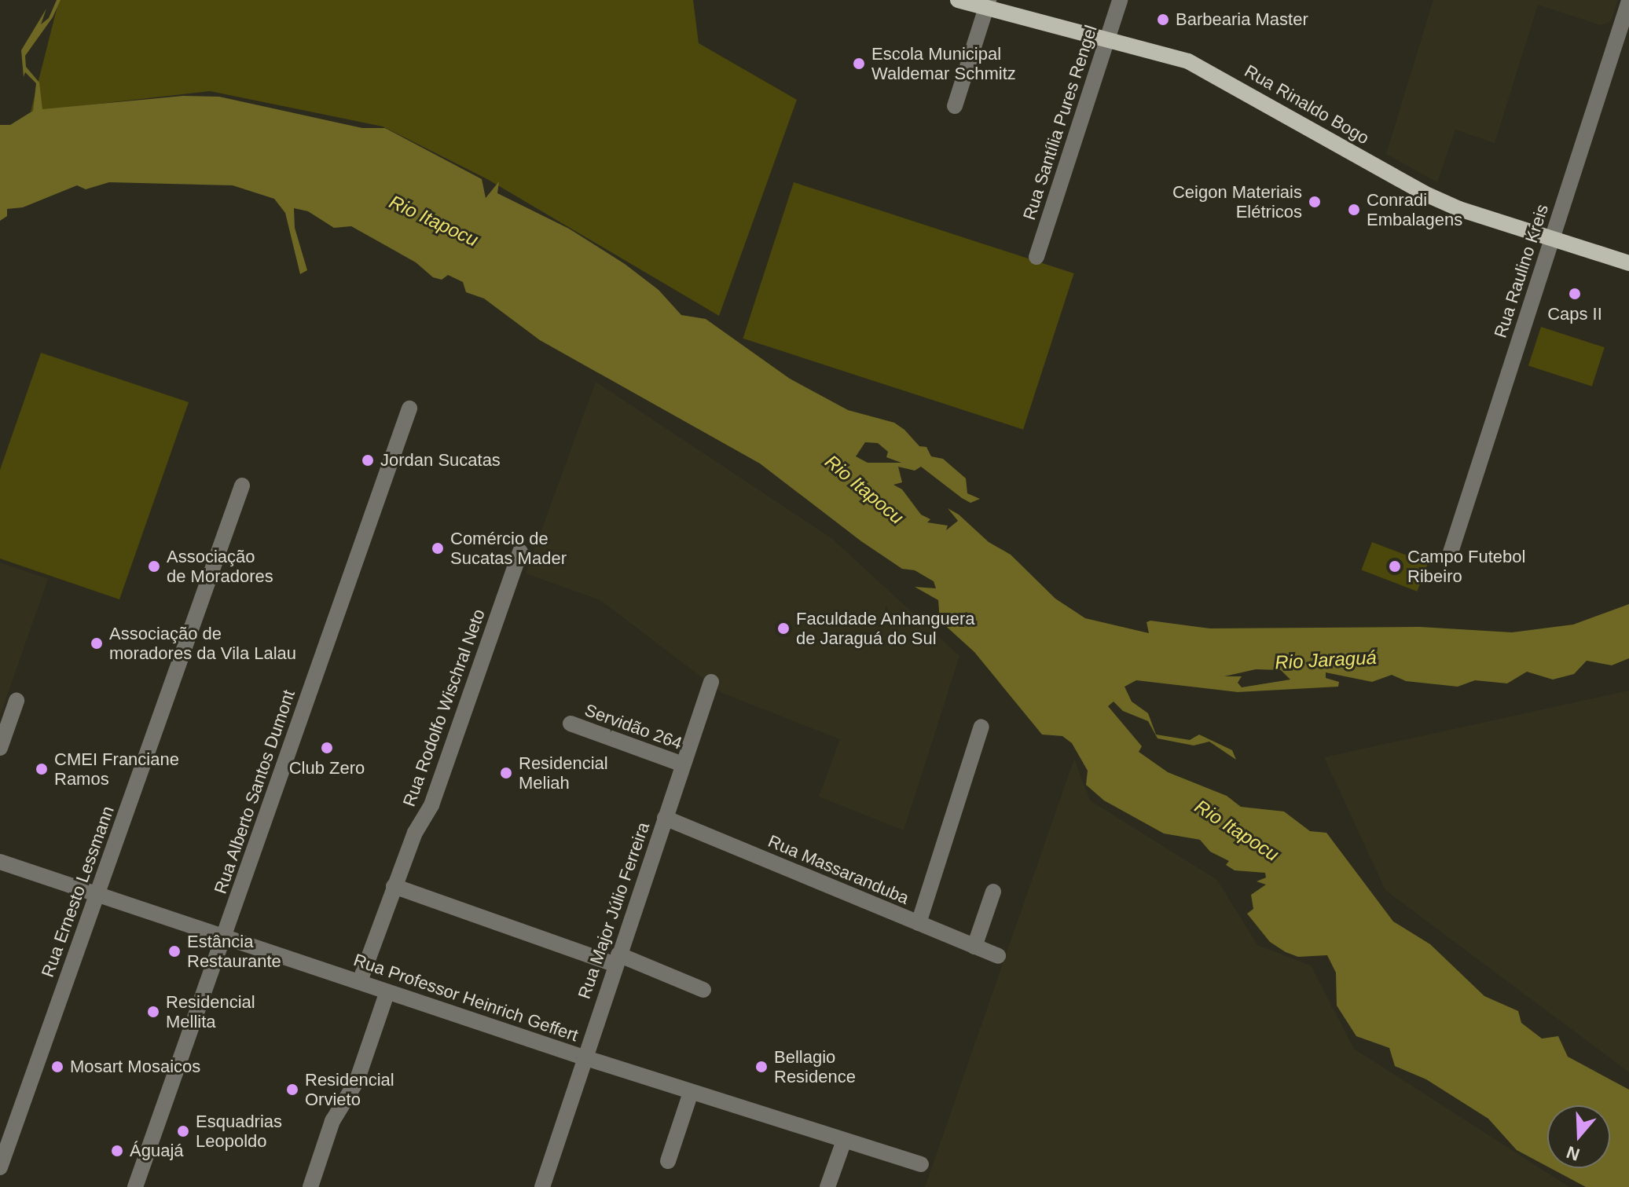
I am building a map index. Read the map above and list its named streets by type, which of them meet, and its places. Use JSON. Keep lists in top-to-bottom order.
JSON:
{
  "streets": {
    "main road": ["Rua Rinaldo Bogo"],
    "street": [
      "Rua Santília Pures Rengel",
      "Rua Raulino Kreis",
      "Rua Rodolfo Wischral Neto",
      "Servidão 264",
      "Rua Alberto Santos Dumont",
      "Rua Massaranduba",
      "Rua Ernesto Lessmann",
      "Rua Major Júlio Ferreira",
      "Rua Professor Heinrich Geffert"
    ]
  },
  "crossings": [
    ["Rua Rinaldo Bogo", "Rua Santília Pures Rengel"],
    ["Rua Rinaldo Bogo", "Rua Raulino Kreis"],
    ["Rua Rodolfo Wischral Neto", "Rua Professor Heinrich Geffert"],
    ["Servidão 264", "Rua Major Júlio Ferreira"],
    ["Rua Alberto Santos Dumont", "Rua Professor Heinrich Geffert"],
    ["Rua Massaranduba", "Rua Major Júlio Ferreira"],
    ["Rua Ernesto Lessmann", "Rua Professor Heinrich Geffert"],
    ["Rua Major Júlio Ferreira", "Rua Professor Heinrich Geffert"]
  ],
  "water": ["Rio Itapocu", "Rio Jaraguá"],
  "places": [
    "Barbearia Master",
    "Escola Municipal Waldemar Schmitz",
    "Ceigon Materiais Elétricos",
    "Conradi Embalagens",
    "Caps II",
    "Jordan Sucatas",
    "Comércio de Sucatas Mader",
    "Associação de Moradores",
    "Campo Futebol Ribeiro",
    "Faculdade Anhanguera de Jaraguá do Sul",
    "Associação de moradores da Vila Lalau",
    "Club Zero",
    "CMEI Franciane Ramos",
    "Residencial Meliah",
    "Estância Restaurante",
    "Residencial Mellita",
    "Mosart Mosaicos",
    "Bellagio Residence",
    "Residencial Orvieto",
    "Esquadrias Leopoldo",
    "Águajá"
  ],
  "north": "bottom"
}
